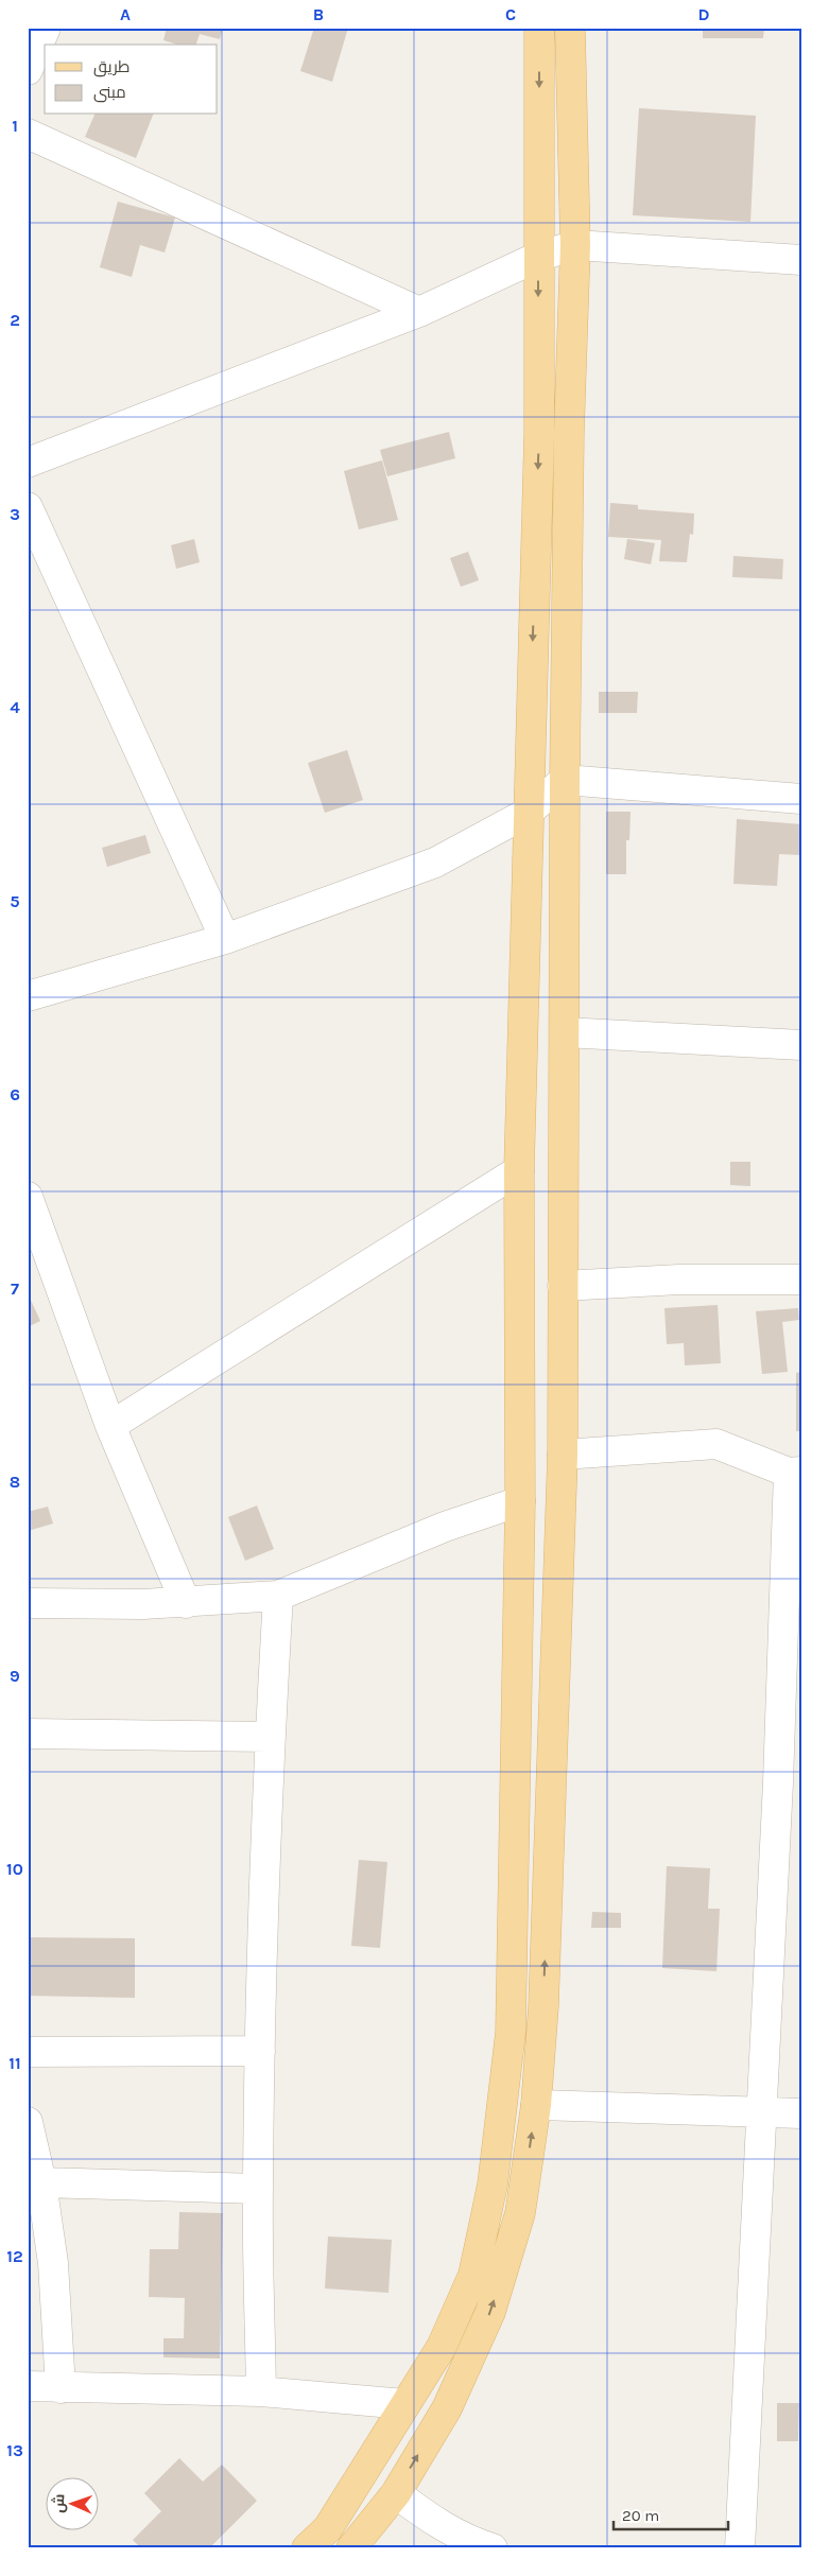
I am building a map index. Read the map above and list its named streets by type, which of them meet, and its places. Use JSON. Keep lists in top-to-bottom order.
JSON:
{
  "legend": ["طريق", "مبنى"],
  "scale_bar": "20 m",
  "north": "left",
  "grid": {
    "columns": [
      "A",
      "B",
      "C",
      "D"
    ],
    "rows": [
      "1",
      "2",
      "3",
      "4",
      "5",
      "6",
      "7",
      "8",
      "9",
      "10",
      "11",
      "12",
      "13"
    ]
  }
}
